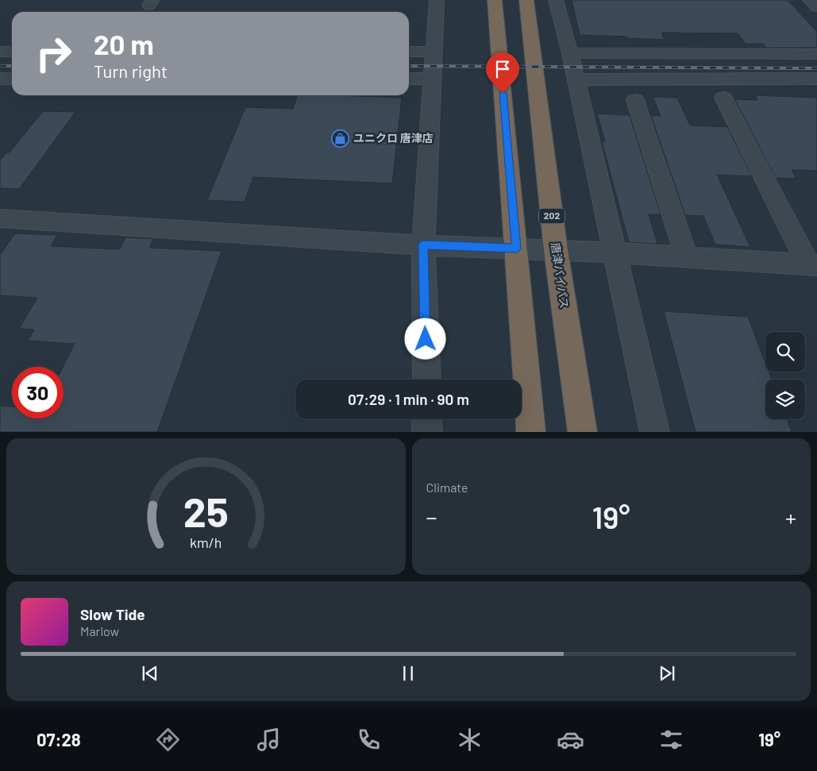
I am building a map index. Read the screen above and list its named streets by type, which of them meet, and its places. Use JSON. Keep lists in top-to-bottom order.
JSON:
{
  "streets": {
    "highway": ["202", "唐津バイパス"]
  },
  "places": {
    "shop": ["ユニクロ 唐津店"]
  },
  "page": {
    "turn": ["20 m", "Turn right"],
    "limit": "30",
    "trip": "07:29 · 1 min · 90 m",
    "tile": "Climate",
    "heat": ["−", "19°", "+"],
    "song": ["Slow Tide", "Marlow"],
    "tabs": ["07:28", "19°"],
    "gauge": ["25", "km/h"]
  }
}
